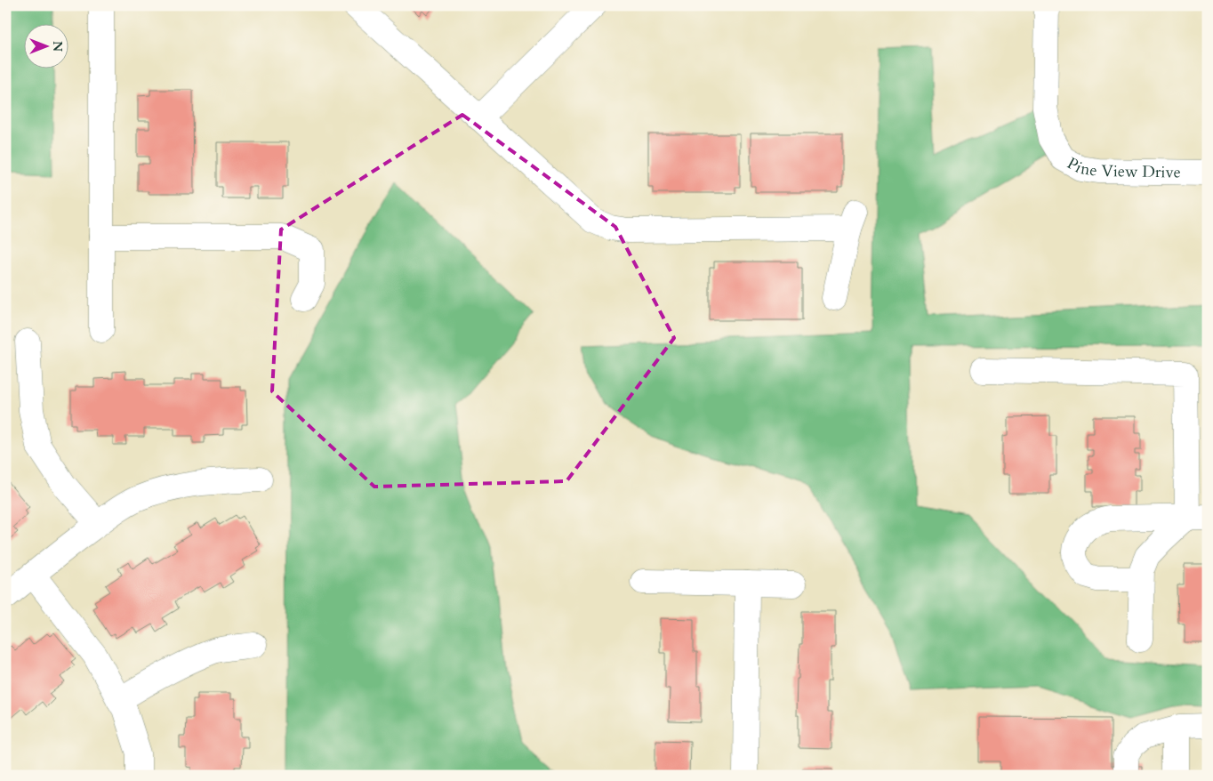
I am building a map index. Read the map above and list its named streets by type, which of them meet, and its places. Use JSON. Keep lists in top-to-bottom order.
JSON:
{
  "streets": {
    "street": ["Pine View Drive"]
  },
  "north": "right"
}
